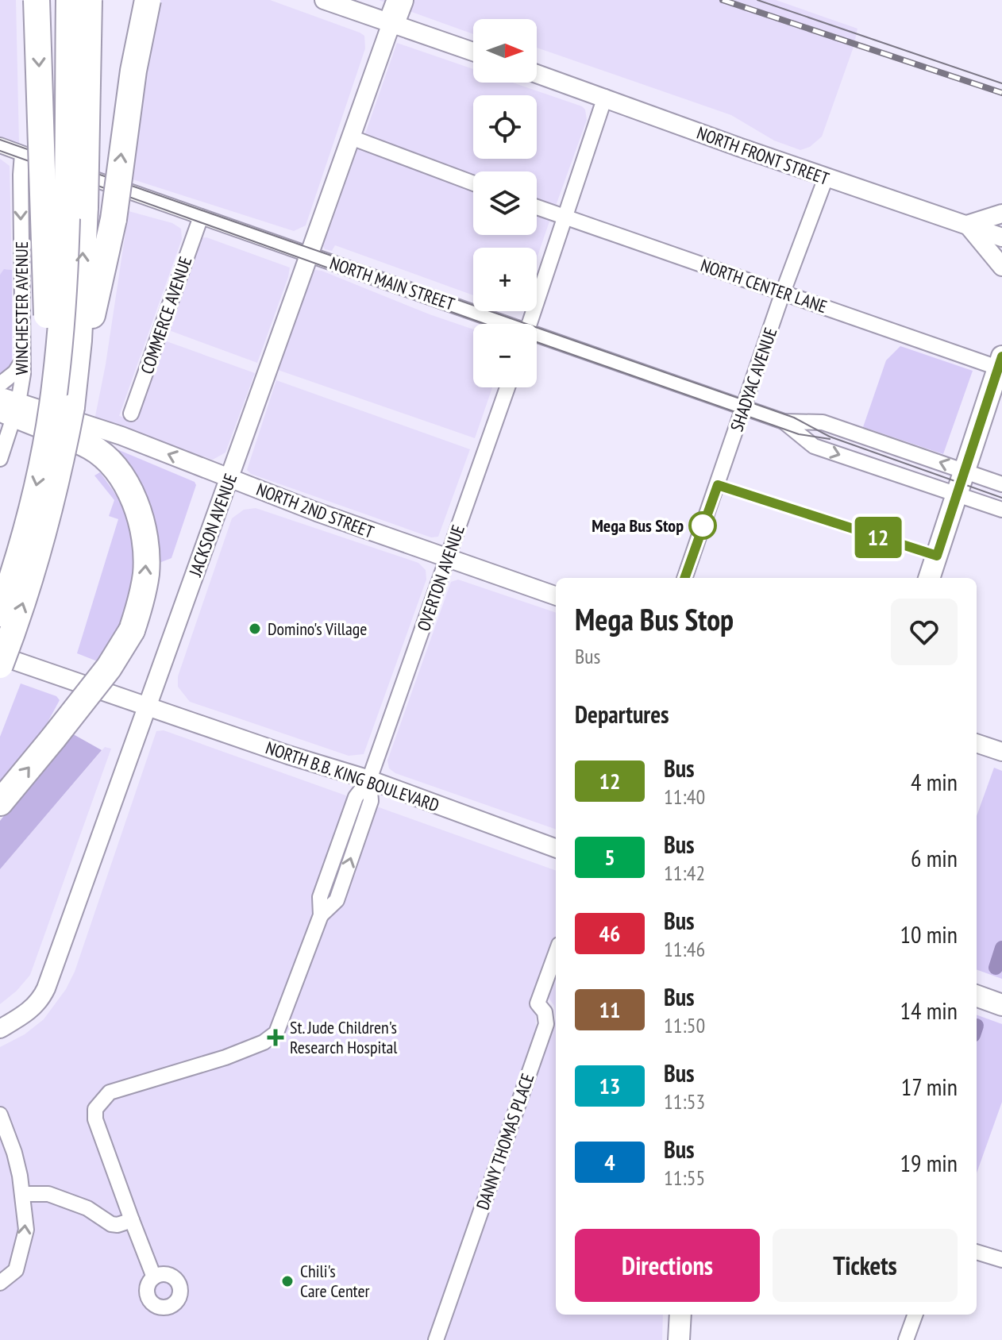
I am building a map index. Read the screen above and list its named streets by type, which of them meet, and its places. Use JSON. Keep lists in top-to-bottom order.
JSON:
{
  "streets": {
    "street": [
      "NORTH FRONT STREET",
      "NORTH MAIN STREET",
      "NORTH CENTER LANE",
      "WINCHESTER AVENUE",
      "COMMERCE AVENUE",
      "SHADYAC AVENUE",
      "NORTH 2ND STREET",
      "JACKSON AVENUE",
      "OVERTON AVENUE",
      "NORTH B.B. KING BOULEVARD",
      "DANNY THOMAS PLACE"
    ]
  },
  "crossings": [
    ["NORTH FRONT STREET", "SHADYAC AVENUE"],
    ["NORTH MAIN STREET", "WINCHESTER AVENUE"],
    ["NORTH MAIN STREET", "COMMERCE AVENUE"],
    ["NORTH MAIN STREET", "SHADYAC AVENUE"],
    ["NORTH MAIN STREET", "JACKSON AVENUE"],
    ["NORTH CENTER LANE", "SHADYAC AVENUE"],
    ["WINCHESTER AVENUE", "NORTH 2ND STREET"],
    ["NORTH 2ND STREET", "JACKSON AVENUE"],
    ["NORTH 2ND STREET", "OVERTON AVENUE"],
    ["JACKSON AVENUE", "NORTH B.B. KING BOULEVARD"],
    ["OVERTON AVENUE", "NORTH B.B. KING BOULEVARD"]
  ],
  "one_way": ["WINCHESTER AVENUE", "NORTH 2ND STREET"],
  "places": {
    "other": ["Mega Bus Stop", "Domino's Village", "Chili's Care Center"],
    "health": ["St. Jude Children's Research Hospital"]
  },
  "lines": ["bus line 12"],
  "north": "right",
  "page": {
    "on_map": "12",
    "map_buttons": ["+", "−"],
    "heading": [
      ["Mega Bus Stop", "Bus"],
      "Departures"
    ],
    "list": [
      {
        "mark": "12",
        "name": "Bus",
        "note": "11:40",
        "value": "4 min"
      },
      {
        "mark": "5",
        "name": "Bus",
        "note": "11:42",
        "value": "6 min"
      },
      {
        "mark": "46",
        "name": "Bus",
        "note": "11:46",
        "value": "10 min"
      },
      {
        "mark": "11",
        "name": "Bus",
        "note": "11:50",
        "value": "14 min"
      },
      {
        "mark": "13",
        "name": "Bus",
        "note": "11:53",
        "value": "17 min"
      },
      {
        "mark": "4",
        "name": "Bus",
        "note": "11:55",
        "value": "19 min"
      }
    ],
    "buttons": ["Directions", "Tickets"]
  }
}
